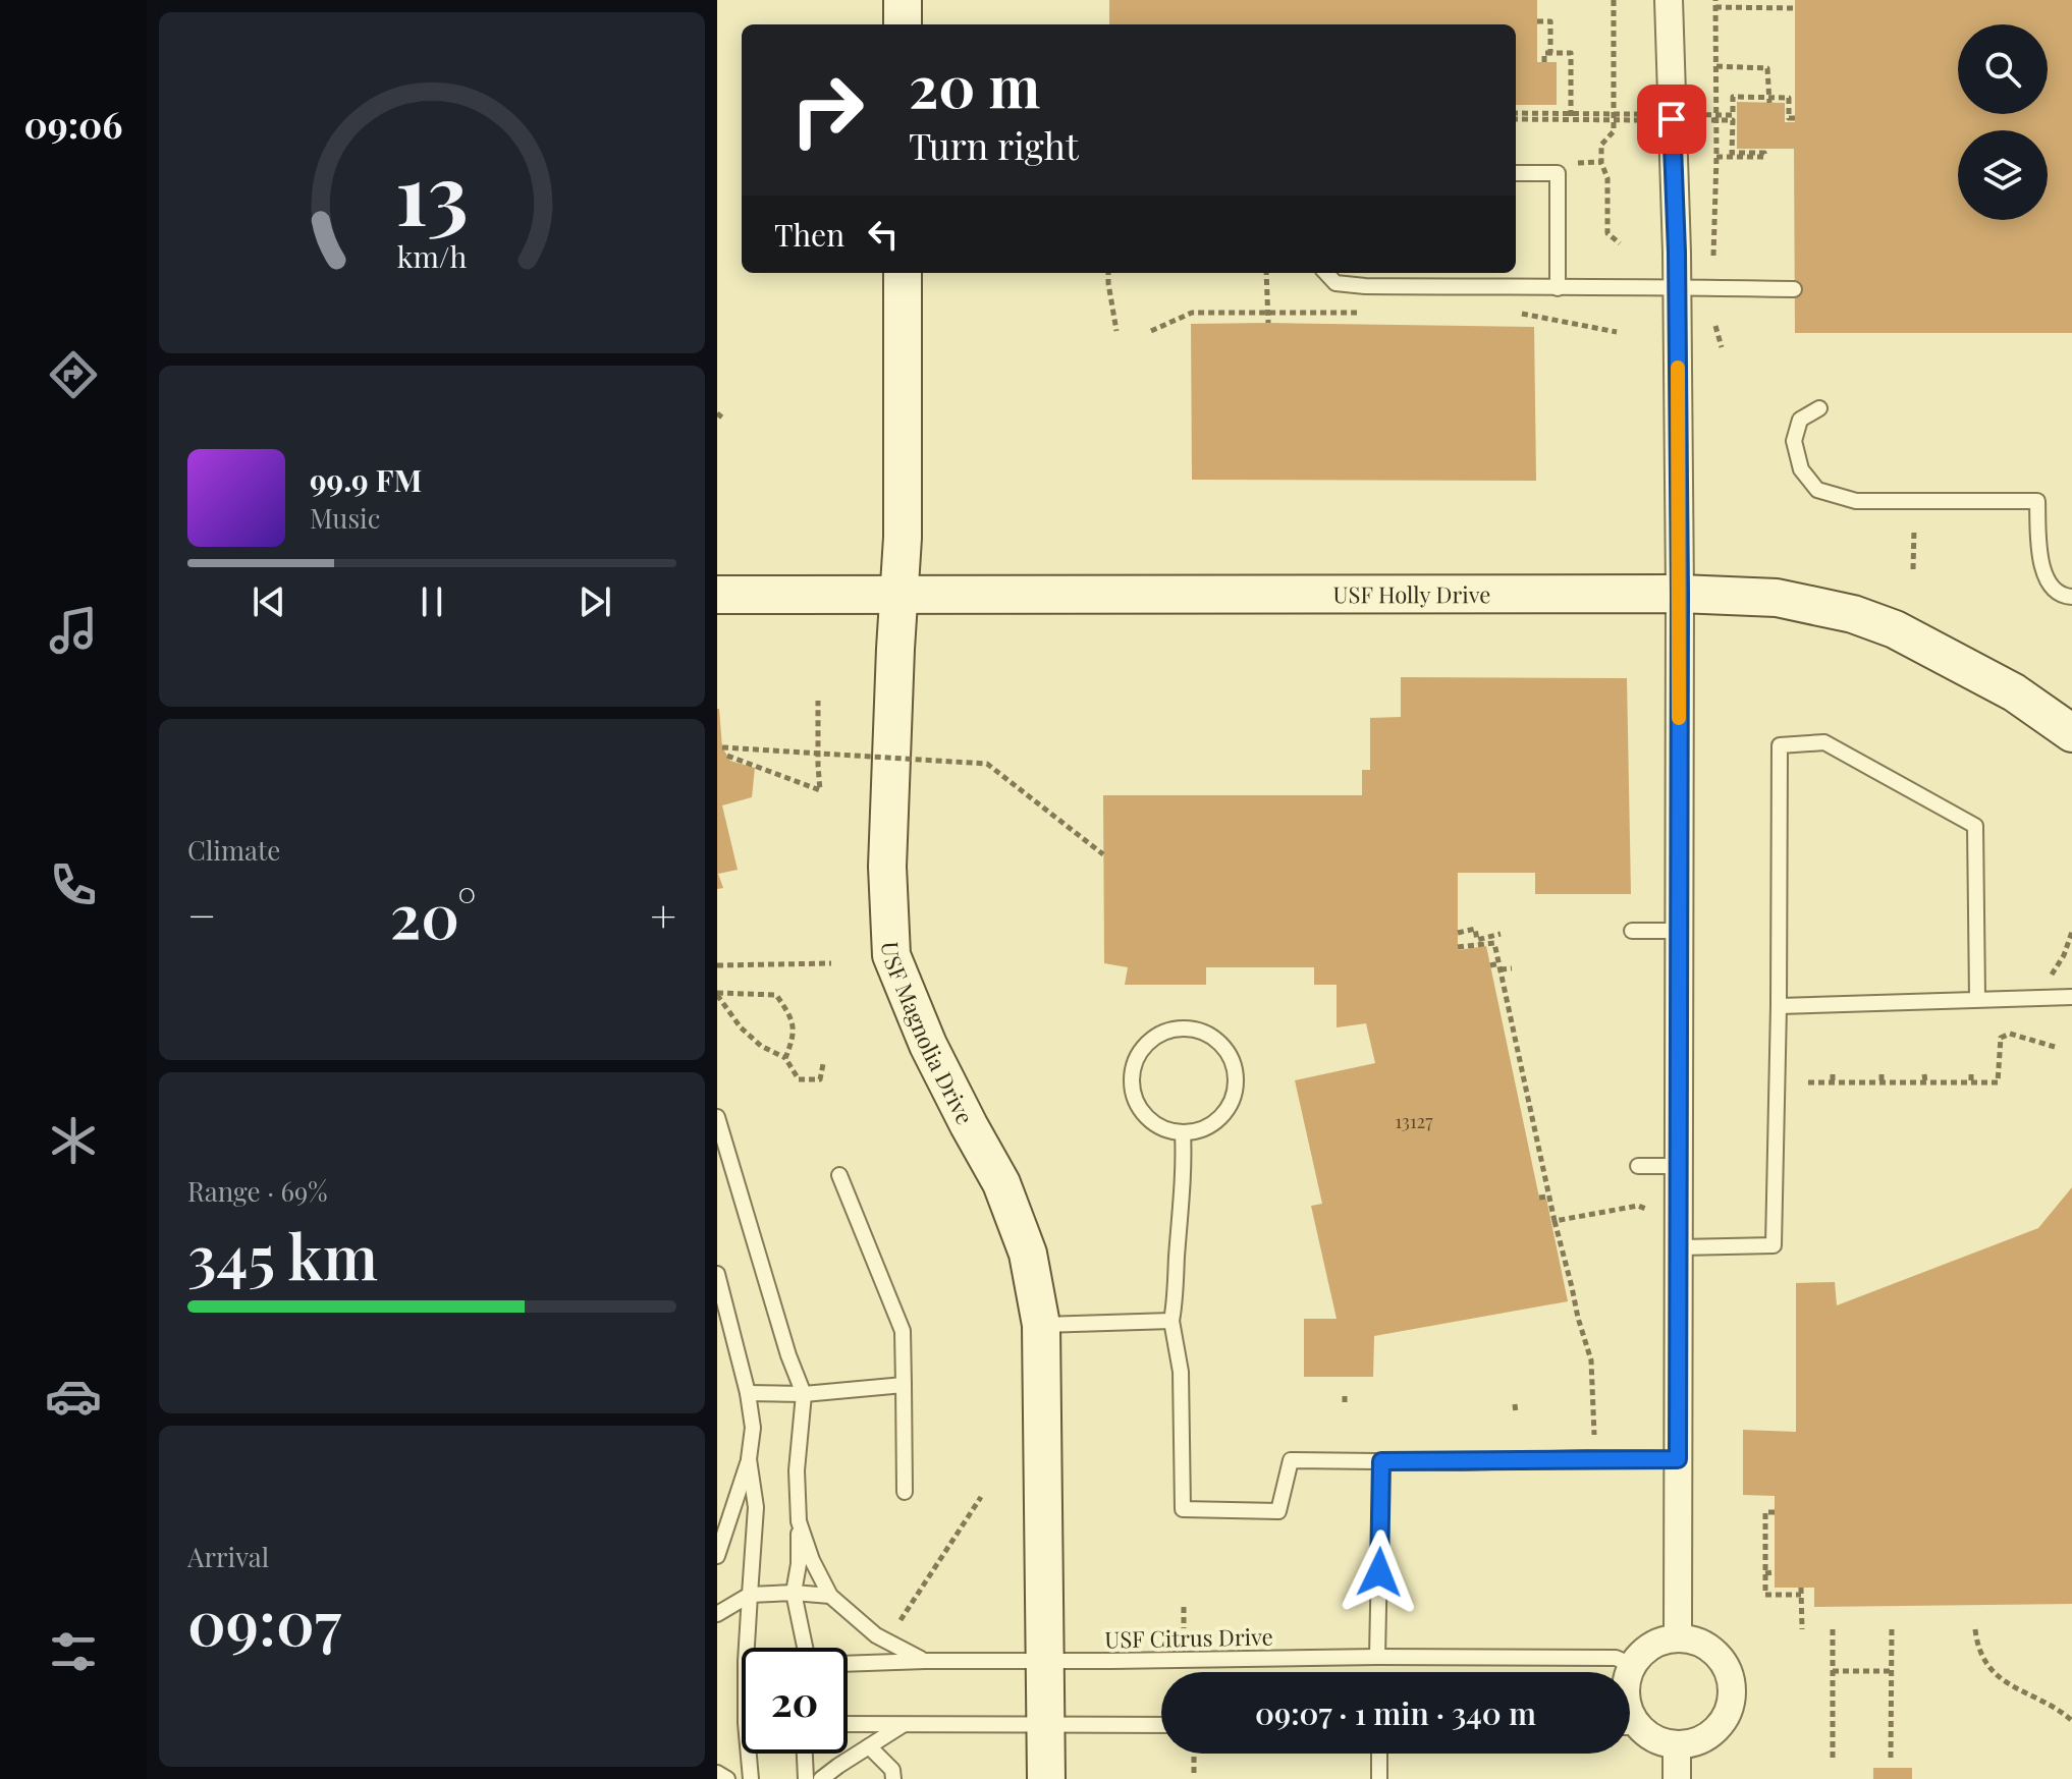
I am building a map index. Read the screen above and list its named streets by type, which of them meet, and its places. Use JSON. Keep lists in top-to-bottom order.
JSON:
{
  "streets": {
    "street": ["USF Holly Drive", "USF Magnolia Drive"],
    "lane": ["USF Citrus Drive"]
  },
  "crossings": [
    ["USF Holly Drive", "USF Magnolia Drive"],
    ["USF Magnolia Drive", "USF Citrus Drive"]
  ],
  "house_numbers": ["13127"],
  "page": {
    "tabs": "09:06",
    "turn": ["20 m", "Turn right"],
    "then": "Then",
    "song": ["99.9 FM", "Music"],
    "tile": [
      "Climate",
      ["Range · 69%", "345 km"],
      ["Arrival", "09:07"]
    ],
    "heat": ["−", "20°", "+"],
    "limit": "20",
    "trip": "09:07 · 1 min · 340 m",
    "gauge": ["13", "km/h"]
  }
}
